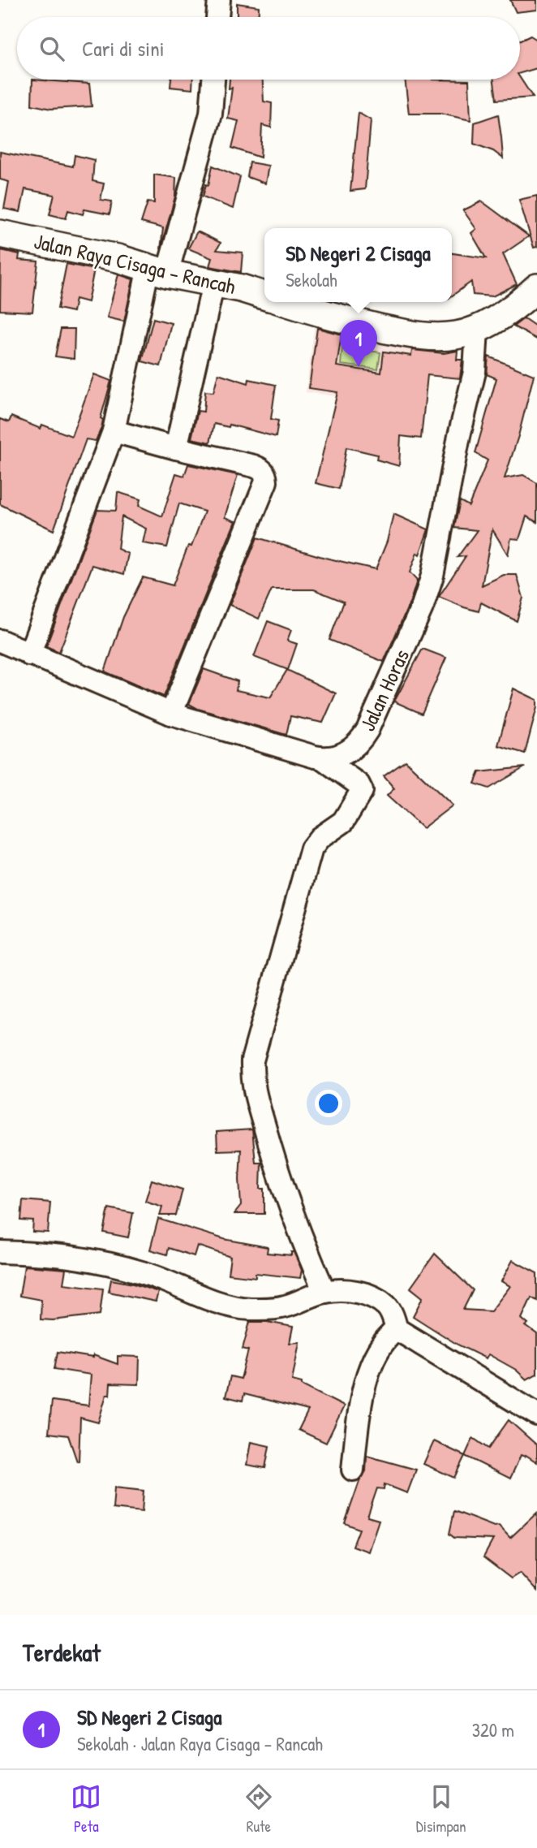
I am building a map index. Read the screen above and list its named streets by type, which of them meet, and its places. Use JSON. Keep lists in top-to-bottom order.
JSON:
{
  "streets": {
    "main road": ["Jalan Raya Cisaga – Rancah"],
    "street": ["Jalan Horas"]
  },
  "crossings": [
    ["Jalan Raya Cisaga – Rancah", "Jalan Horas"]
  ],
  "page": {
    "search": "Cari di sini",
    "popup": ["SD Negeri 2 Cisaga", "Sekolah"],
    "pins": "1",
    "heading": "Terdekat",
    "list": [
      {
        "mark": "1",
        "name": "SD Negeri 2 Cisaga",
        "note": "Sekolah · Jalan Raya Cisaga – Rancah",
        "value": "320 m"
      }
    ],
    "nav": ["Peta", "Rute", "Disimpan"]
  }
}
